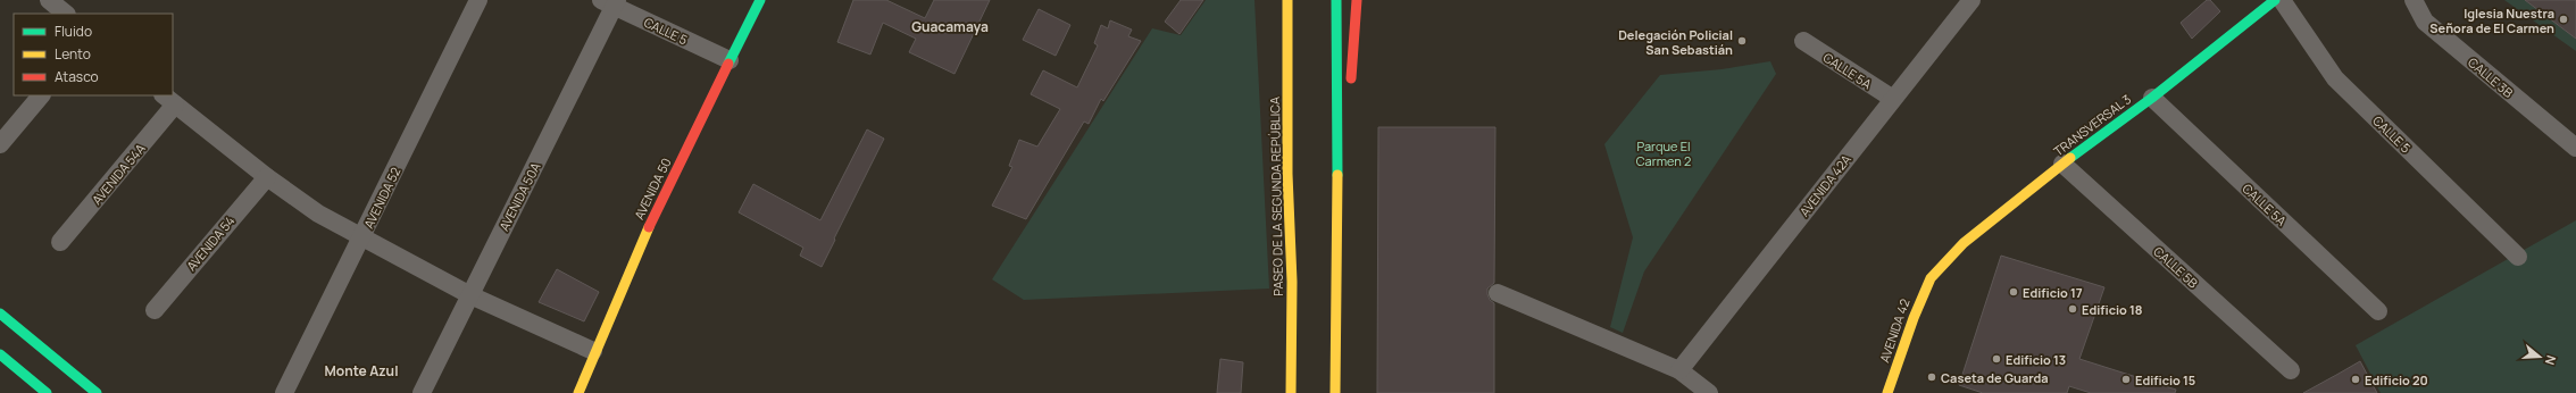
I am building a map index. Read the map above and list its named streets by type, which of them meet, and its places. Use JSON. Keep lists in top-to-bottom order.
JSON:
{
  "streets": {
    "main road": [
      "TRANSVERSAL 3",
      "AVENIDA 50",
      "PASEO DE LA SEGUNDA REPÚBLICA",
      "AVENIDA 42"
    ],
    "street": [
      "CALLE 5",
      "CALLE 5A",
      "CALLE 3B",
      "AVENIDA 54A",
      "AVENIDA 42A",
      "AVENIDA 50A",
      "AVENIDA 52",
      "AVENIDA 54",
      "CALLE 5B"
    ]
  },
  "crossings": [
    ["CALLE 5", "AVENIDA 50"],
    ["CALLE 5", "AVENIDA 50A"],
    ["CALLE 5A", "TRANSVERSAL 3"],
    ["CALLE 5A", "AVENIDA 42A"],
    ["TRANSVERSAL 3", "CALLE 5B"],
    ["TRANSVERSAL 3", "AVENIDA 42"]
  ],
  "districts": ["Guacamaya", "Monte Azul"],
  "parks": ["Parque El Carmen 2"],
  "places": [
    "Iglesia Nuestra Señora de El Carmen",
    "Delegación Policial San Sebastián",
    "Edificio 17",
    "Edificio 18",
    "Edificio 13",
    "Caseta de Guarda",
    "Edificio 15",
    "Edificio 20"
  ],
  "legend": ["Fluido", "Lento", "Atasco"],
  "north": "right"
}
